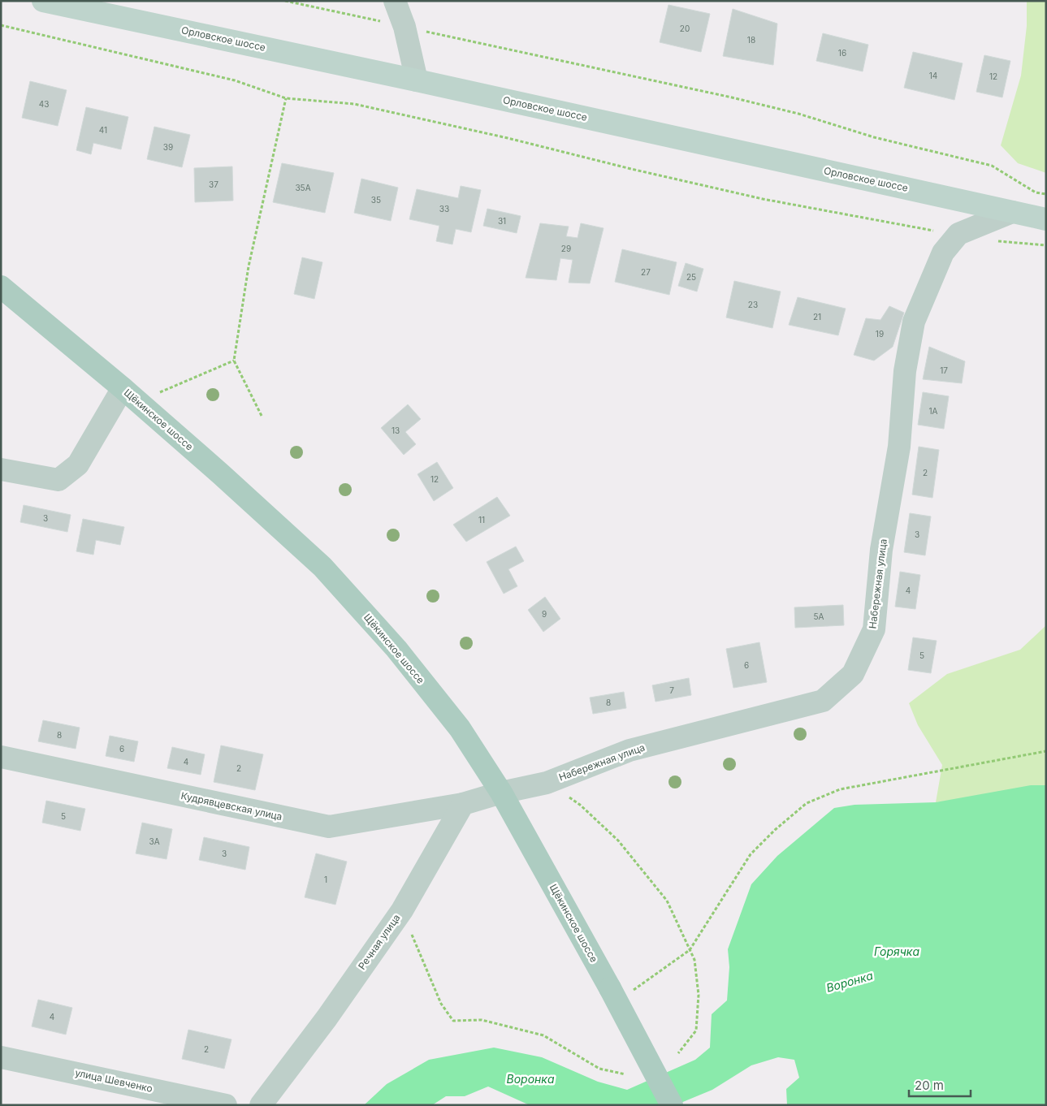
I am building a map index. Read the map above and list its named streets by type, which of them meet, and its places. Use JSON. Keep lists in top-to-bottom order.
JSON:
{
  "streets": {
    "main road": ["Орловское шоссе", "Щёкинское шоссе"],
    "street": [
      "Набережная улица",
      "Кудрявцевская улица",
      "Речная улица",
      "улица Шевченко"
    ]
  },
  "crossings": [
    ["Орловское шоссе", "Набережная улица"],
    ["Щёкинское шоссе", "Набережная улица"],
    ["Кудрявцевская улица", "Речная улица"]
  ],
  "water": ["Горячка", "Воронка"],
  "house_numbers": [
    "20",
    "18",
    "16",
    "14",
    "12",
    "43",
    "41",
    "39",
    "37",
    "35А",
    "35",
    "33",
    "31",
    "29",
    "27",
    "25",
    "23",
    "21",
    "19",
    "17",
    "1А",
    "13",
    "2",
    "12",
    "3",
    "11",
    "3",
    "4",
    "9",
    "5А",
    "5",
    "6",
    "7",
    "8",
    "8",
    "6",
    "4",
    "2",
    "5",
    "3А",
    "3",
    "1",
    "4",
    "2"
  ],
  "scale_bar": "20 m"
}
